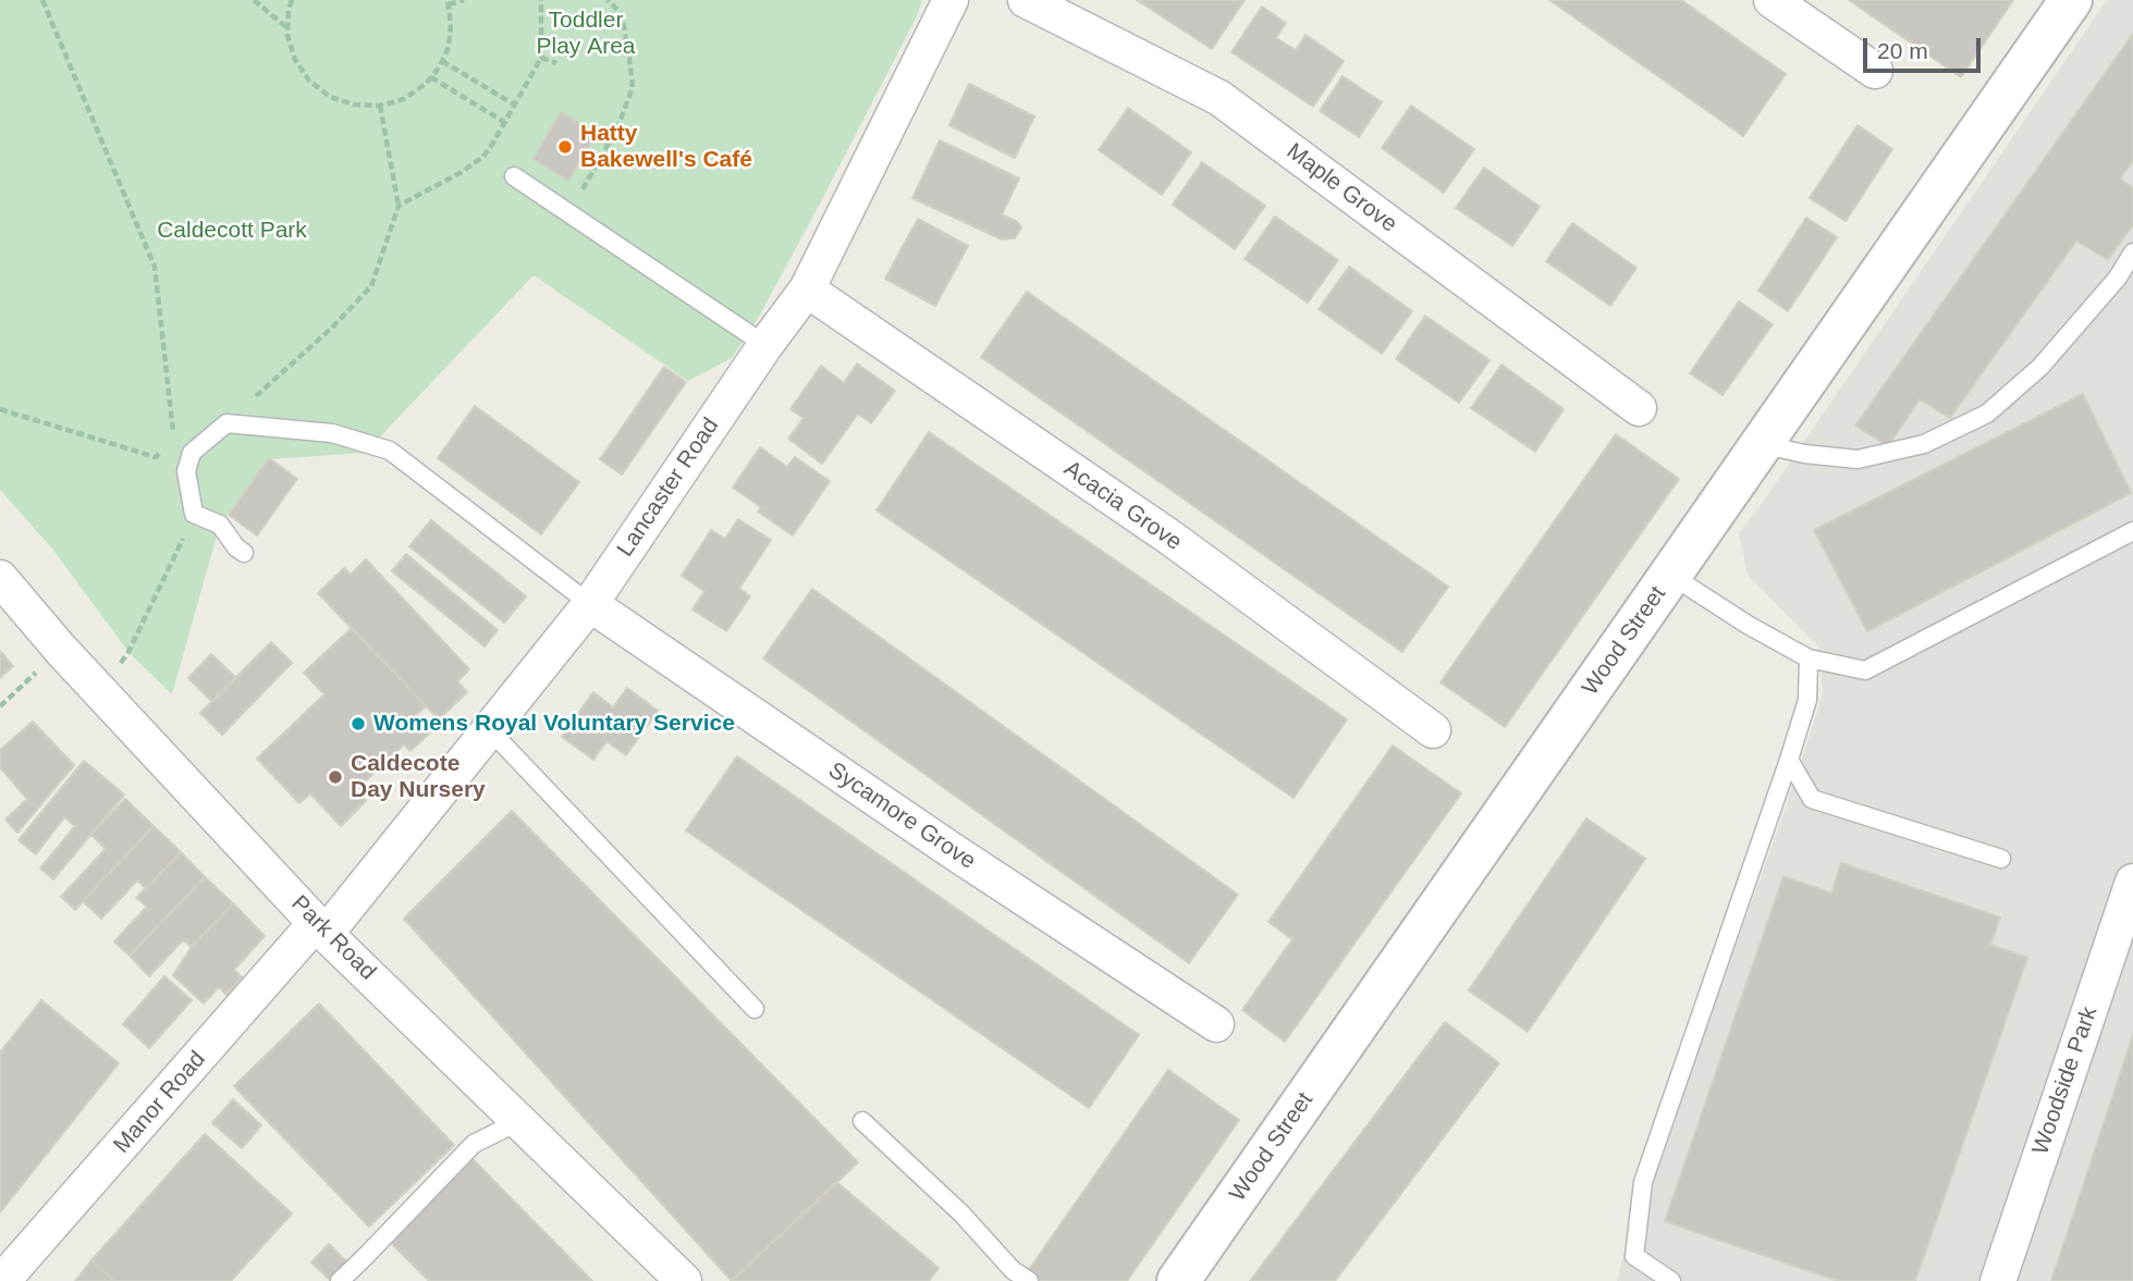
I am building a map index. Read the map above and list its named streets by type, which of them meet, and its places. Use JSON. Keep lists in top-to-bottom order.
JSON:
{
  "streets": {
    "street": [
      "Maple Grove",
      "Lancaster Road",
      "Acacia Grove",
      "Wood Street",
      "Sycamore Grove",
      "Park Road",
      "Woodside Park",
      "Manor Road"
    ]
  },
  "crossings": [
    ["Lancaster Road", "Acacia Grove"],
    ["Lancaster Road", "Sycamore Grove"],
    ["Lancaster Road", "Park Road"],
    ["Lancaster Road", "Manor Road"],
    ["Park Road", "Manor Road"]
  ],
  "parks": ["Toddler Play Area", "Caldecott Park"],
  "places": ["Hatty Bakewell's Café", "Womens Royal Voluntary Service", "Caldecote Day Nursery"],
  "scale_bar": "20 m"
}
